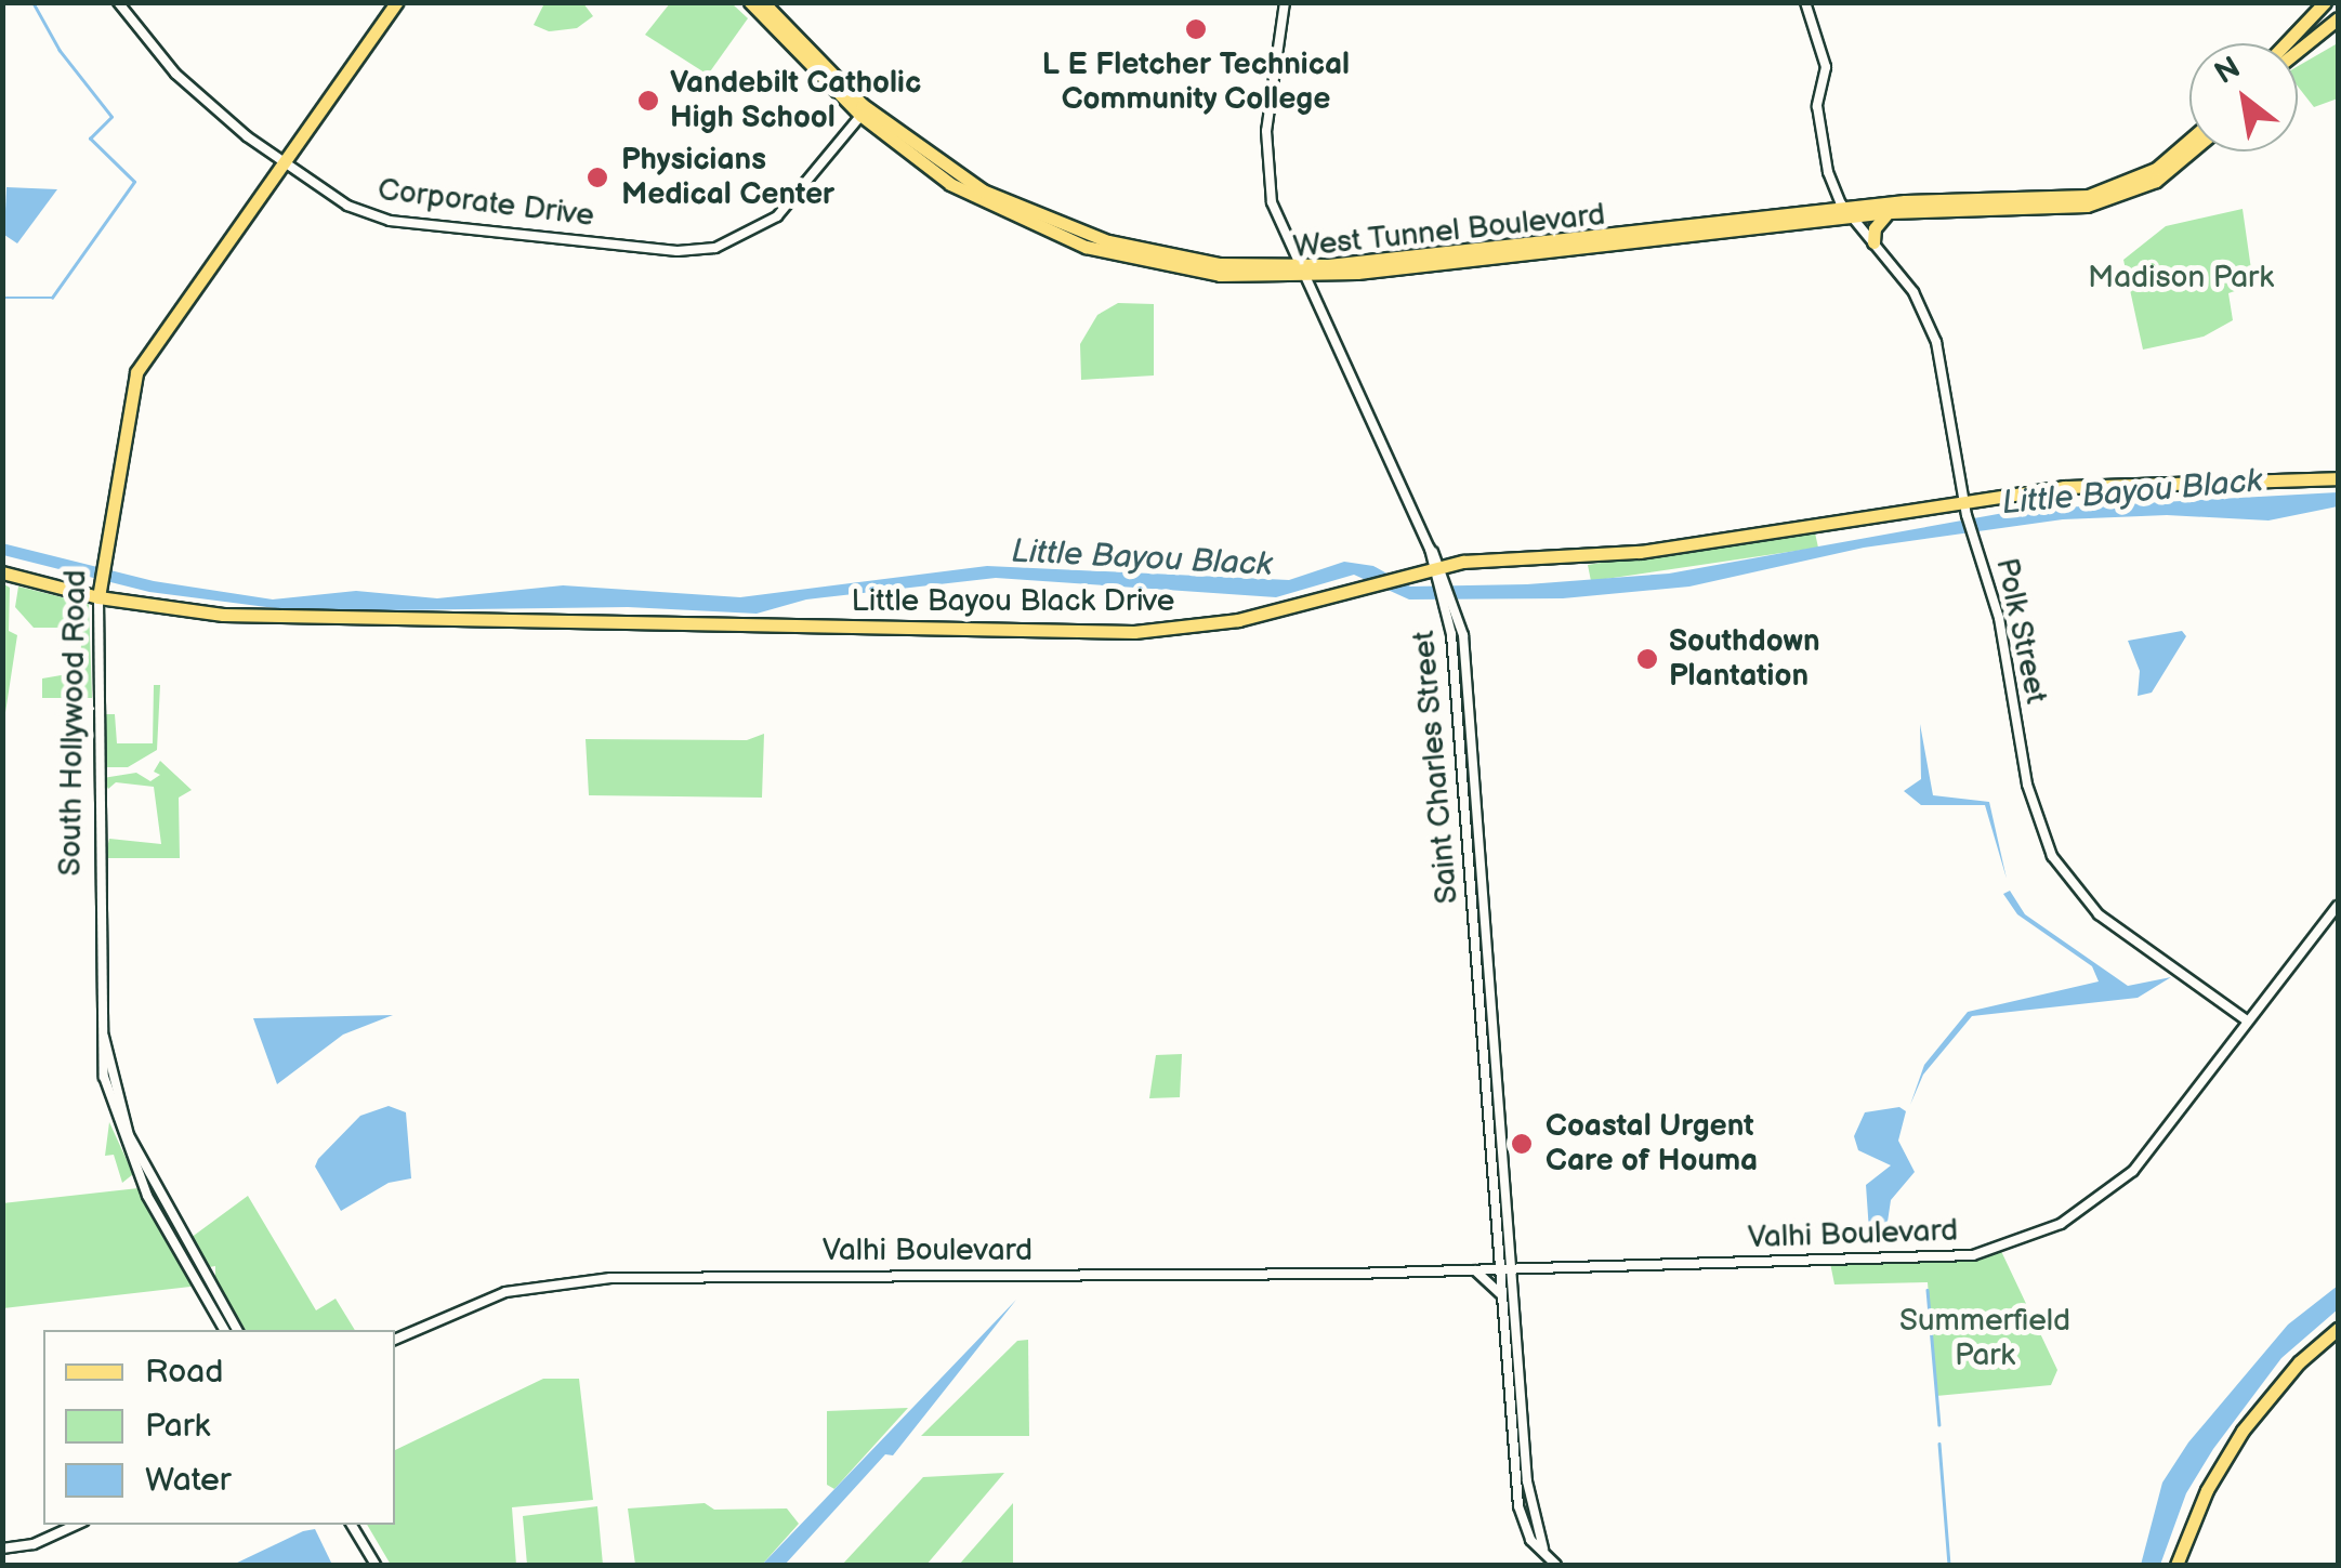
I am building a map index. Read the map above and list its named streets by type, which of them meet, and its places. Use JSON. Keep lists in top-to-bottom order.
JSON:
{
  "streets": {
    "main road": ["West Tunnel Boulevard", "Little Bayou Black Drive", "South Hollywood Road"],
    "street": [
      "Corporate Drive",
      "Polk Street",
      "Saint Charles Street",
      "Valhi Boulevard"
    ]
  },
  "crossings": [
    ["Corporate Drive", "West Tunnel Boulevard"],
    ["Corporate Drive", "South Hollywood Road"],
    ["West Tunnel Boulevard", "Polk Street"],
    ["Little Bayou Black Drive", "Polk Street"],
    ["Little Bayou Black Drive", "South Hollywood Road"],
    ["Little Bayou Black Drive", "Saint Charles Street"],
    ["Polk Street", "Valhi Boulevard"],
    ["Saint Charles Street", "Valhi Boulevard"]
  ],
  "water": ["Little Bayou Black"],
  "parks": ["Madison Park", "Summerfield Park"],
  "places": [
    "L E Fletcher Technical Community College",
    "Vandebilt Catholic High School",
    "Physicians Medical Center",
    "Southdown Plantation",
    "Coastal Urgent Care of Houma"
  ],
  "legend": ["Road", "Park", "Water"],
  "north": "top left"
}
